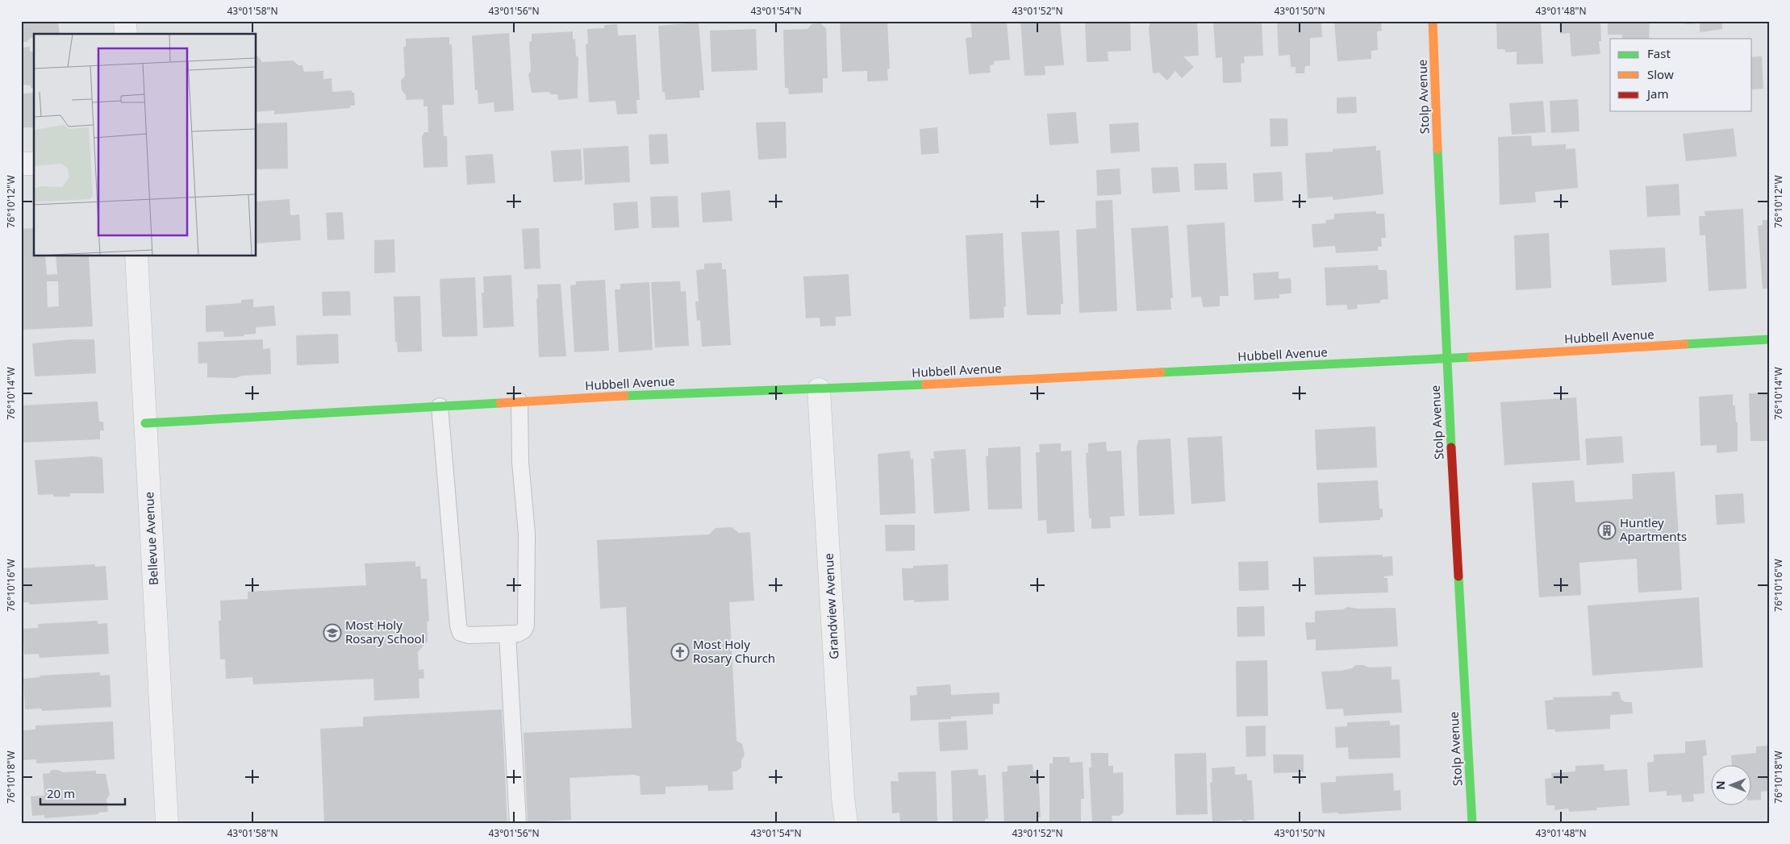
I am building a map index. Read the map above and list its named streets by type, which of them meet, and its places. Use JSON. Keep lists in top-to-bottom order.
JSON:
{
  "streets": {
    "street": [
      "Stolp Avenue",
      "Hubbell Avenue",
      "Bellevue Avenue",
      "Grandview Avenue"
    ]
  },
  "crossings": [
    ["Stolp Avenue", "Hubbell Avenue"],
    ["Hubbell Avenue", "Bellevue Avenue"],
    ["Hubbell Avenue", "Grandview Avenue"]
  ],
  "places": {
    "building": ["Huntley Apartments"],
    "school or university": ["Most Holy Rosary School"],
    "church": ["Most Holy Rosary Church"]
  },
  "legend": ["Fast", "Slow", "Jam"],
  "scale_bar": "20 m",
  "north": "left",
  "coordinates": [
    "43°01'58\"N",
    "43°01'56\"N",
    "43°01'54\"N",
    "43°01'52\"N",
    "43°01'50\"N",
    "43°01'48\"N",
    "76°10'12\"W",
    "76°10'14\"W",
    "76°10'16\"W",
    "76°10'18\"W"
  ]
}
